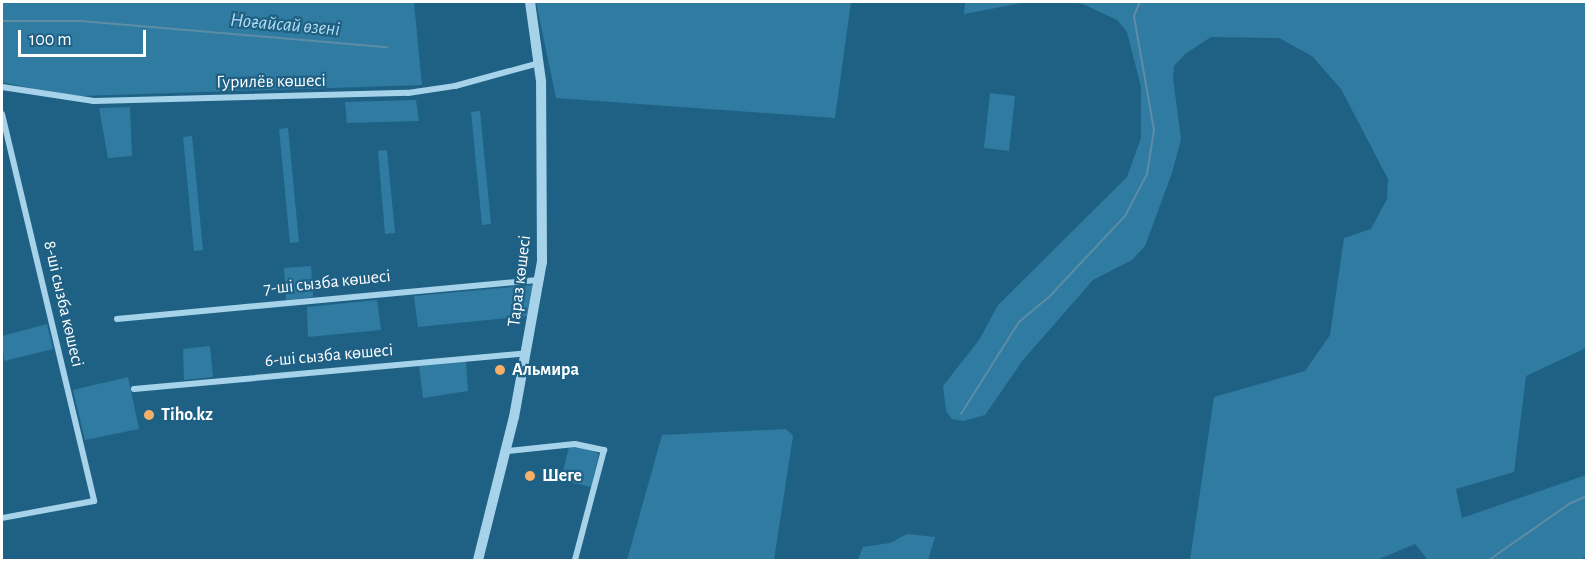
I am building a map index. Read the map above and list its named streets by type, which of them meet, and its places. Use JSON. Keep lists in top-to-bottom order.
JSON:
{
  "streets": {
    "street": [
      "Гурилёв көшесі",
      "Тараз көшесі",
      "7-ші сызба көшесі",
      "8-ші сызба көшесі",
      "6-ші сызба көшесі"
    ]
  },
  "crossings": [
    ["Гурилёв көшесі", "Тараз көшесі"],
    ["Тараз көшесі", "7-ші сызба көшесі"],
    ["Тараз көшесі", "6-ші сызба көшесі"]
  ],
  "water": ["Ноғайсай өзені"],
  "places": ["Альмира", "Tiho.kz", "Шеге"],
  "scale_bar": "100 m"
}
